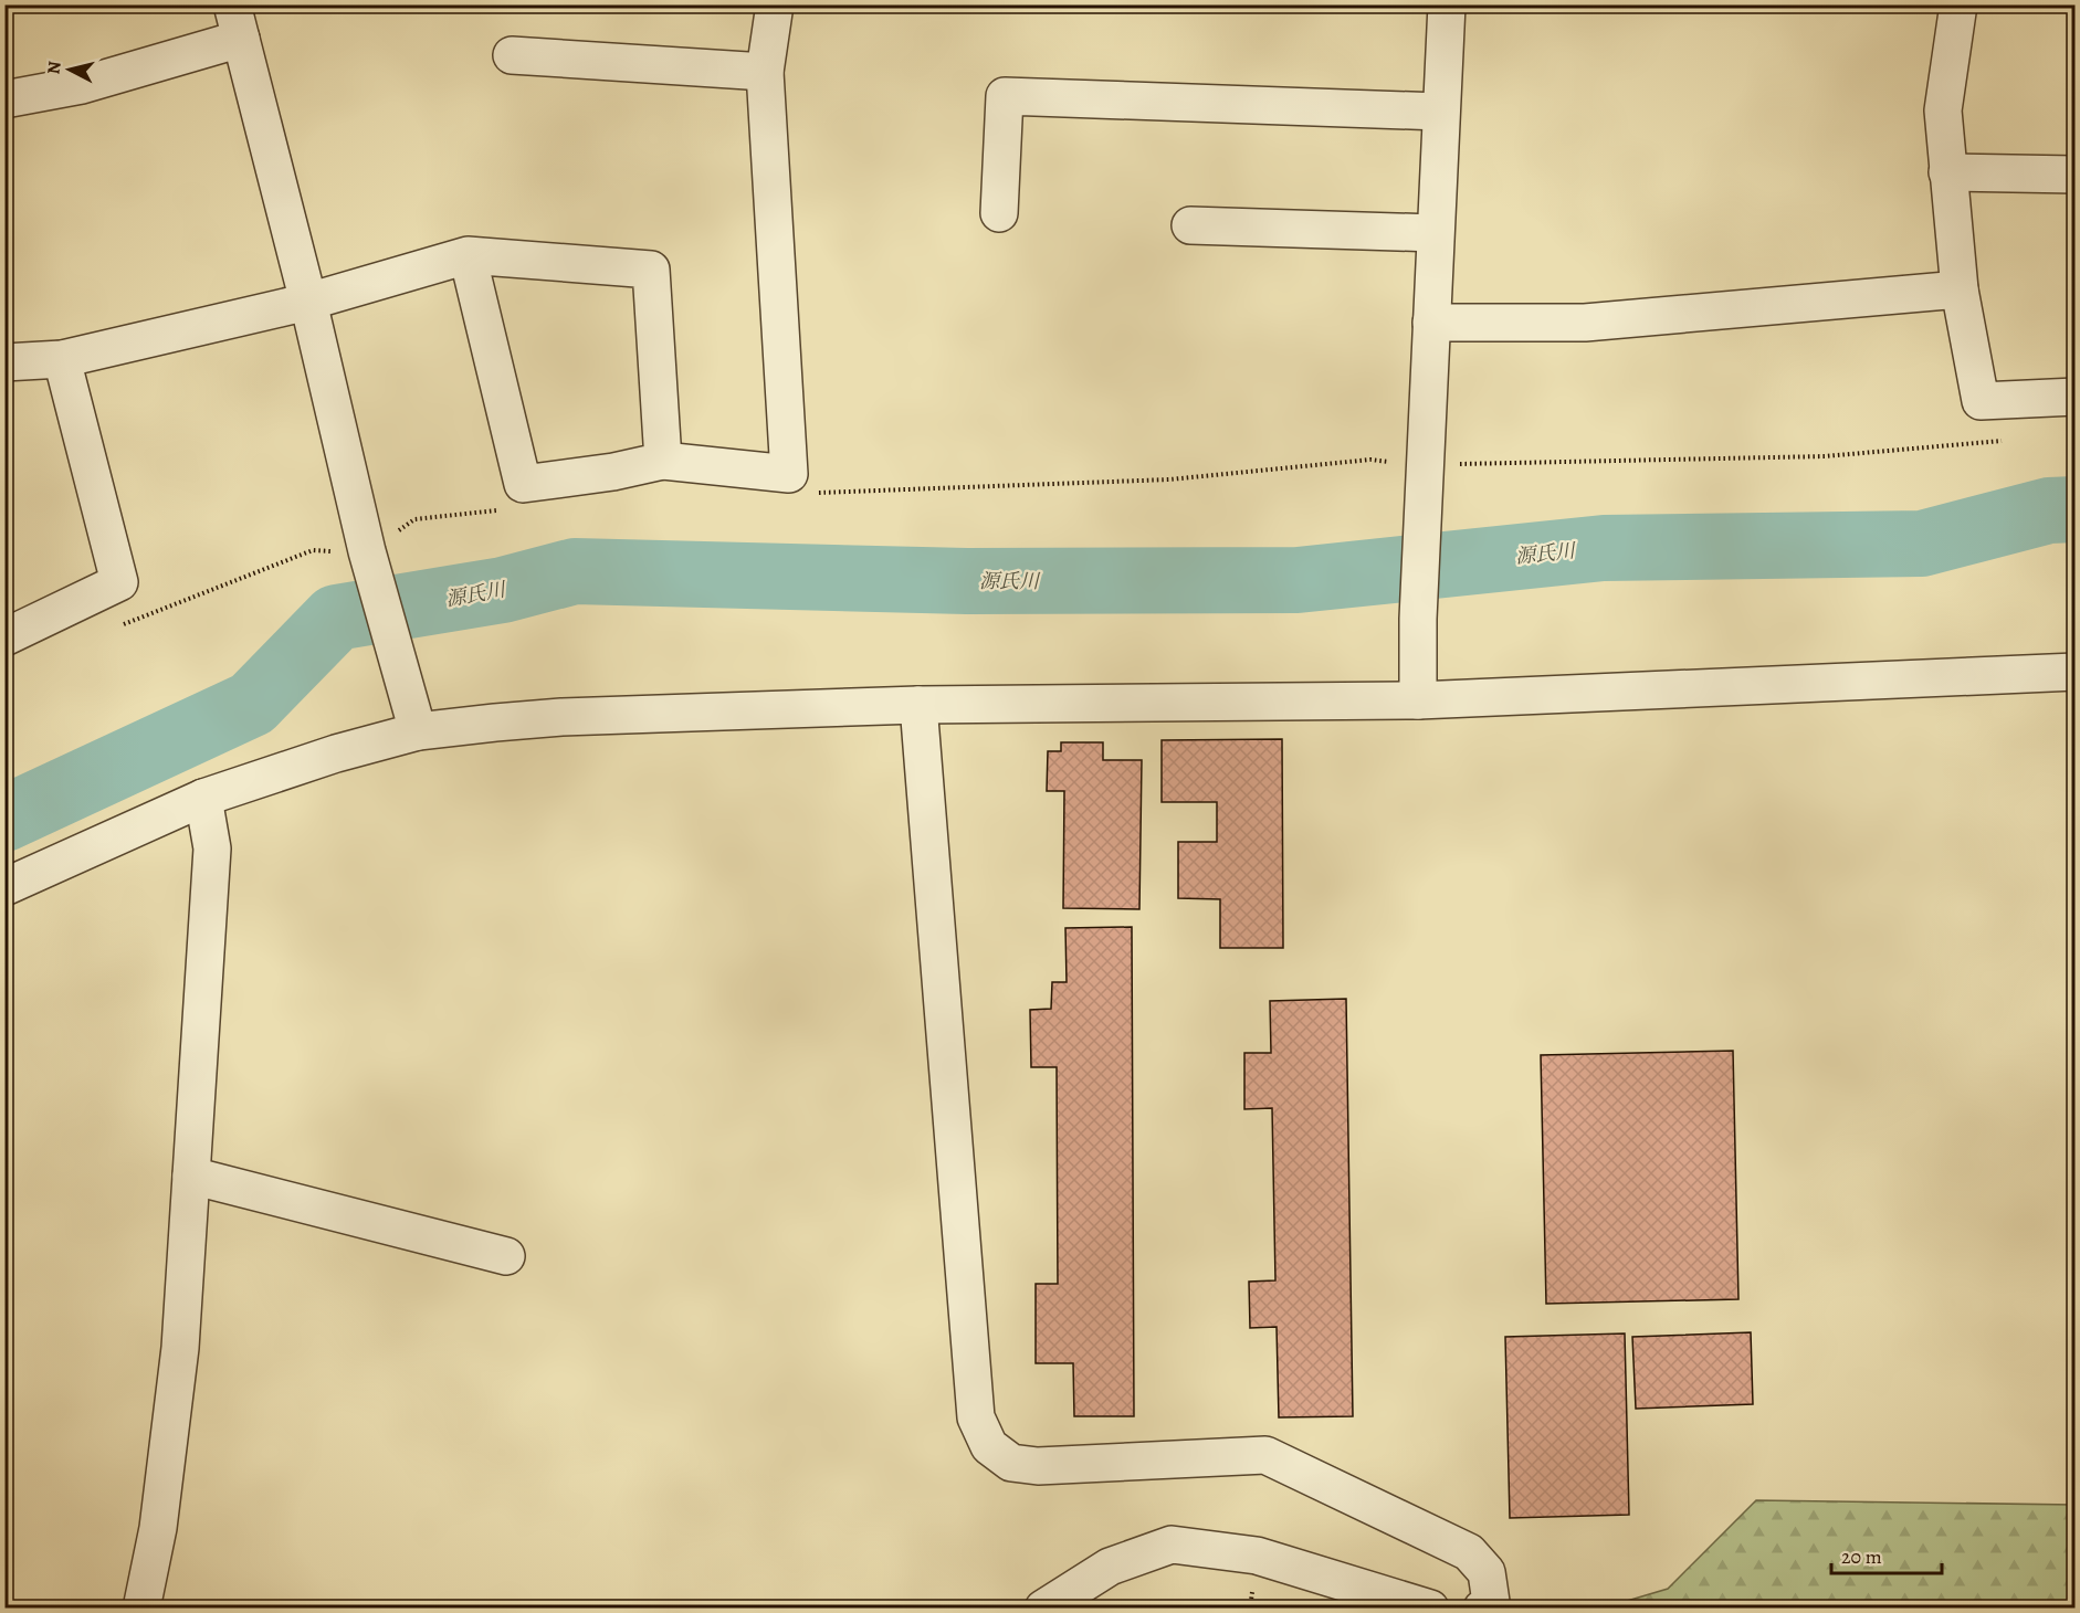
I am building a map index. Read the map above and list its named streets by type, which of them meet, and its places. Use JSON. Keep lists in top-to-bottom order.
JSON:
{
  "water": ["源氏川"],
  "scale_bar": "20 m",
  "north": "left"
}
